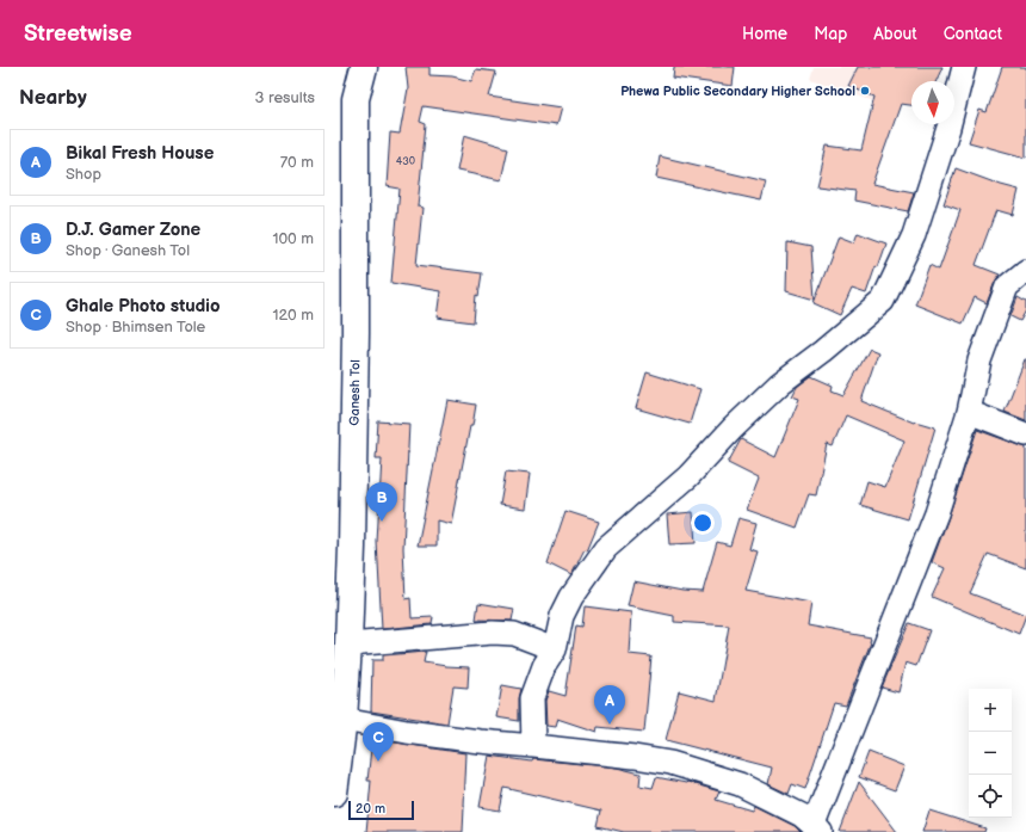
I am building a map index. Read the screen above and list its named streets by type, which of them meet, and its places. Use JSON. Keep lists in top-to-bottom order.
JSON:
{
  "streets": {
    "main road": ["Ganesh Tol"]
  },
  "places": ["Phewa Public Secondary Higher School"],
  "house_numbers": ["430"],
  "scale_bar": "20 m",
  "north": "bottom",
  "page": {
    "header": "Streetwise",
    "nav": [
      "Home",
      "Map",
      "About",
      "Contact"
    ],
    "heading": ["Nearby", "3 results"],
    "list": [
      {
        "mark": "A",
        "name": "Bikal Fresh House",
        "note": "Shop",
        "value": "70 m"
      },
      {
        "mark": "B",
        "name": "D.J. Gamer Zone",
        "note": "Shop · Ganesh Tol",
        "value": "100 m"
      },
      {
        "mark": "C",
        "name": "Ghale Photo studio",
        "note": "Shop · Bhimsen Tole",
        "value": "120 m"
      }
    ],
    "pins": ["B", "A", "C"],
    "map_buttons": ["+", "−"],
    "scale": "20 m"
  }
}
